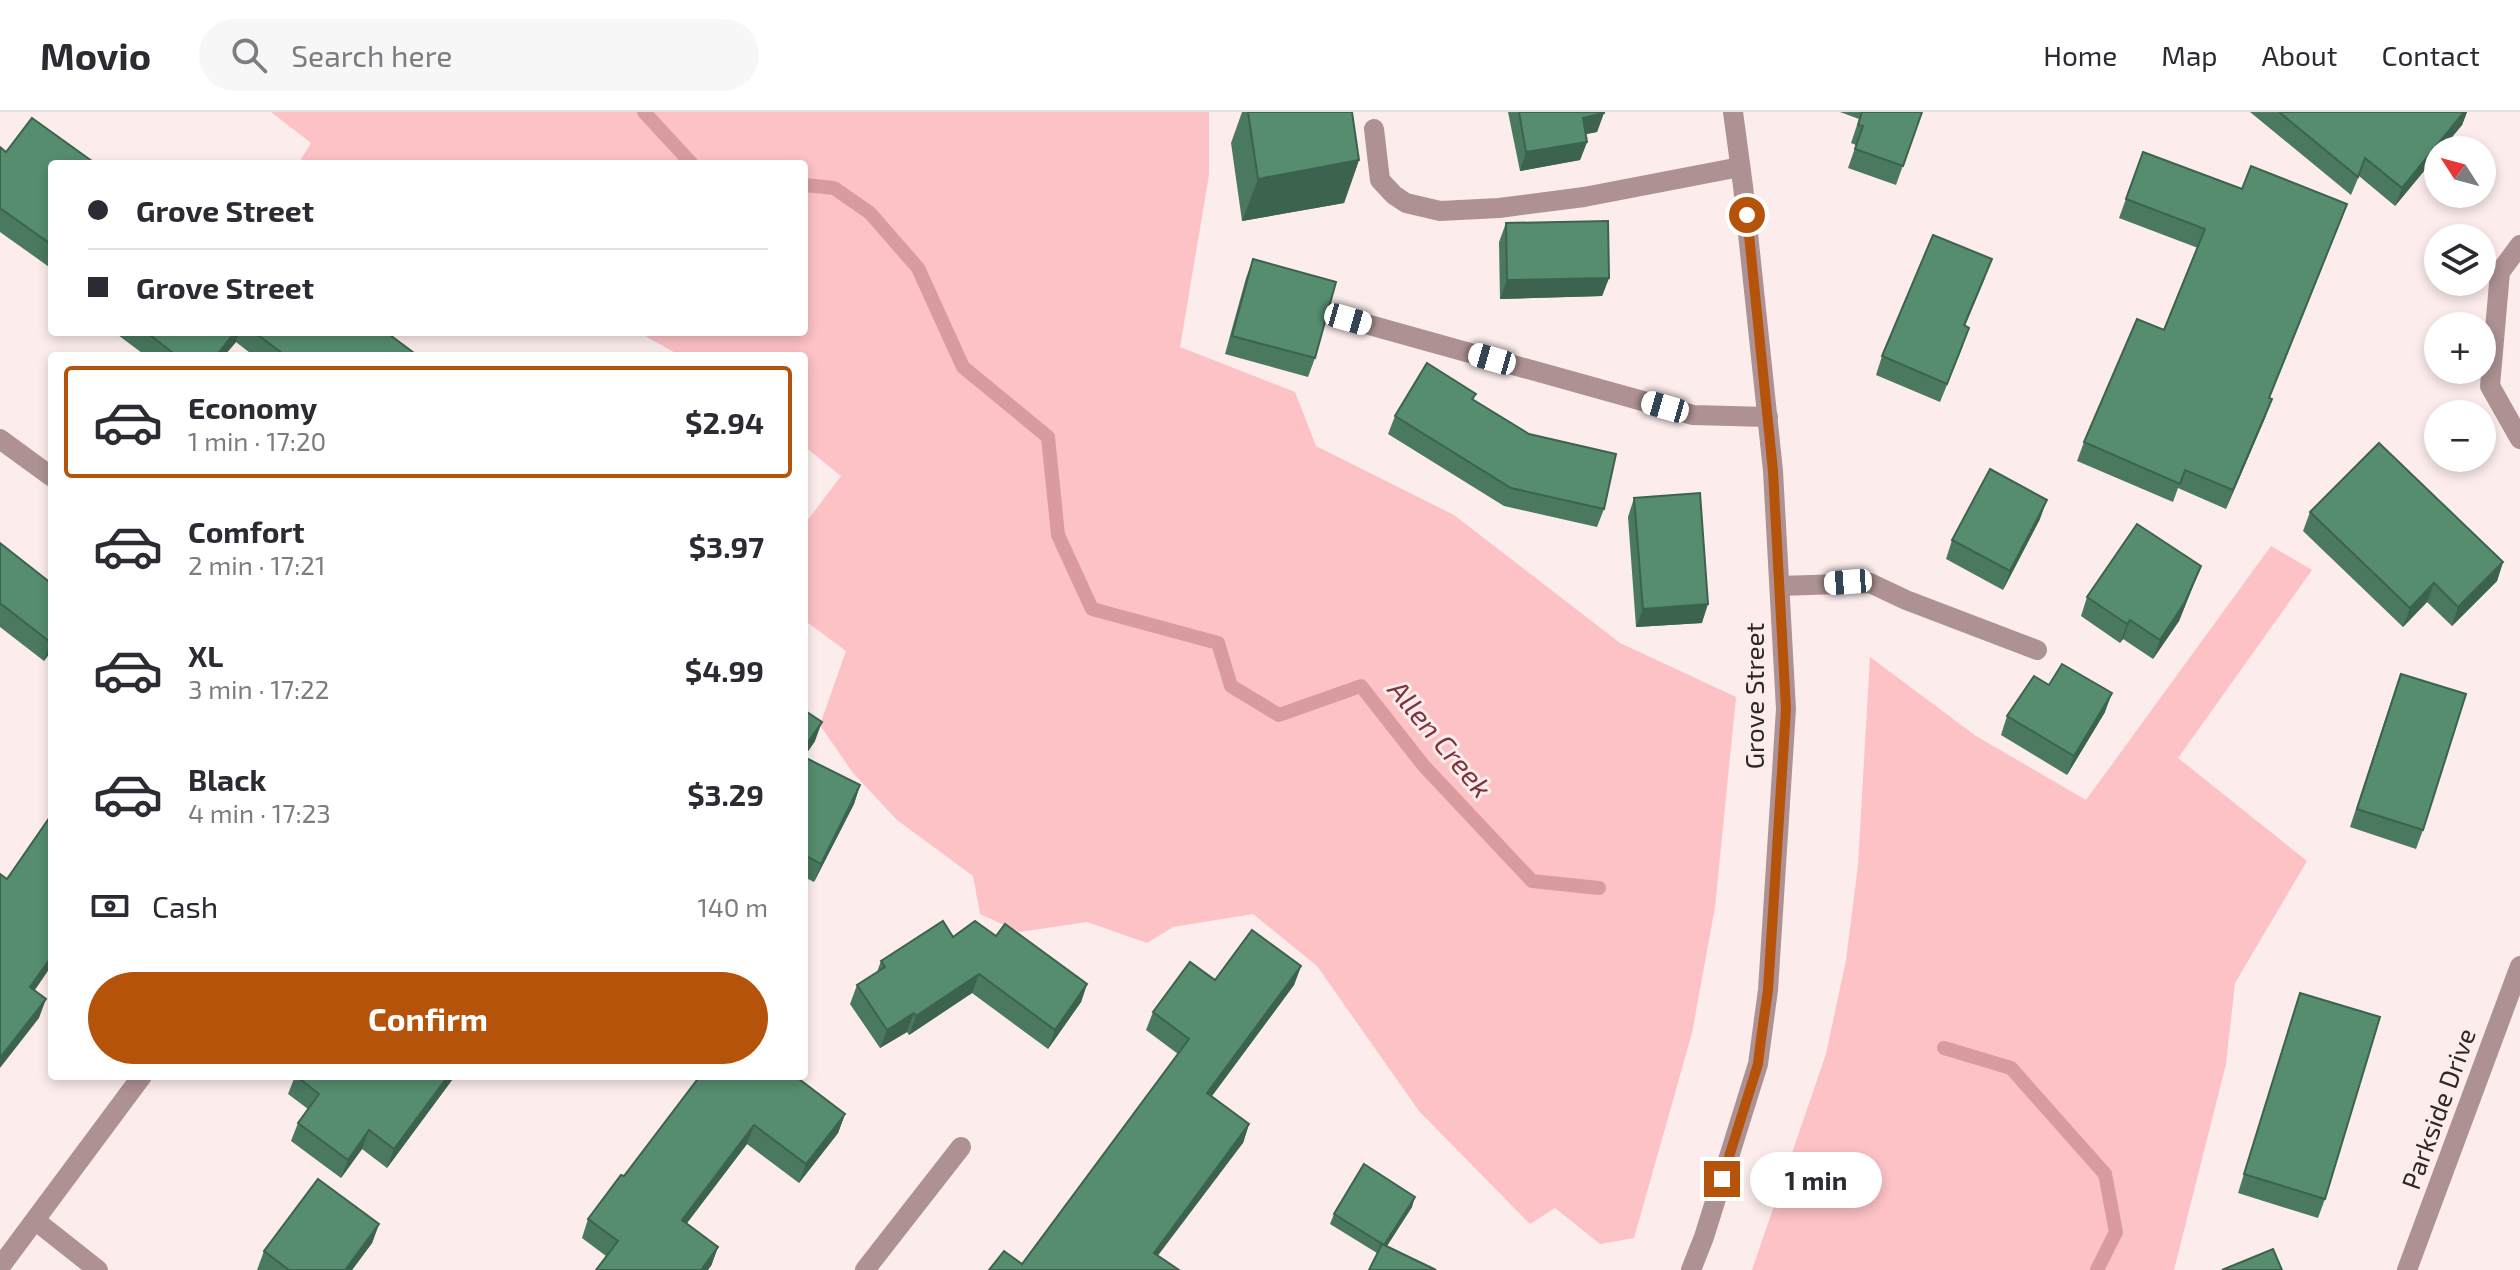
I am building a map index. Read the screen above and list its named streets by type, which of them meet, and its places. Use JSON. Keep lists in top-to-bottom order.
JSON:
{
  "streets": {
    "street": ["Grove Street", "Parkside Drive"]
  },
  "water": ["Allen Creek"],
  "north": "top left",
  "page": {
    "header": "Movio",
    "search": "Search here",
    "nav": [
      "Home",
      "Map",
      "About",
      "Contact"
    ],
    "map_buttons": ["+", "−"],
    "banner": ["Grove Street", "Grove Street"],
    "list": [
      {
        "name": "Economy",
        "note": "1 min · 17:20",
        "value": "$2.94"
      },
      {
        "name": "Comfort",
        "note": "2 min · 17:21",
        "value": "$3.97"
      },
      {
        "name": "XL",
        "note": "3 min · 17:22",
        "value": "$4.99"
      },
      {
        "name": "Black",
        "note": "4 min · 17:23",
        "value": "$3.29"
      }
    ],
    "pay": ["Cash", "140 m"],
    "buttons": "Confirm",
    "bubble": "1 min"
  }
}
